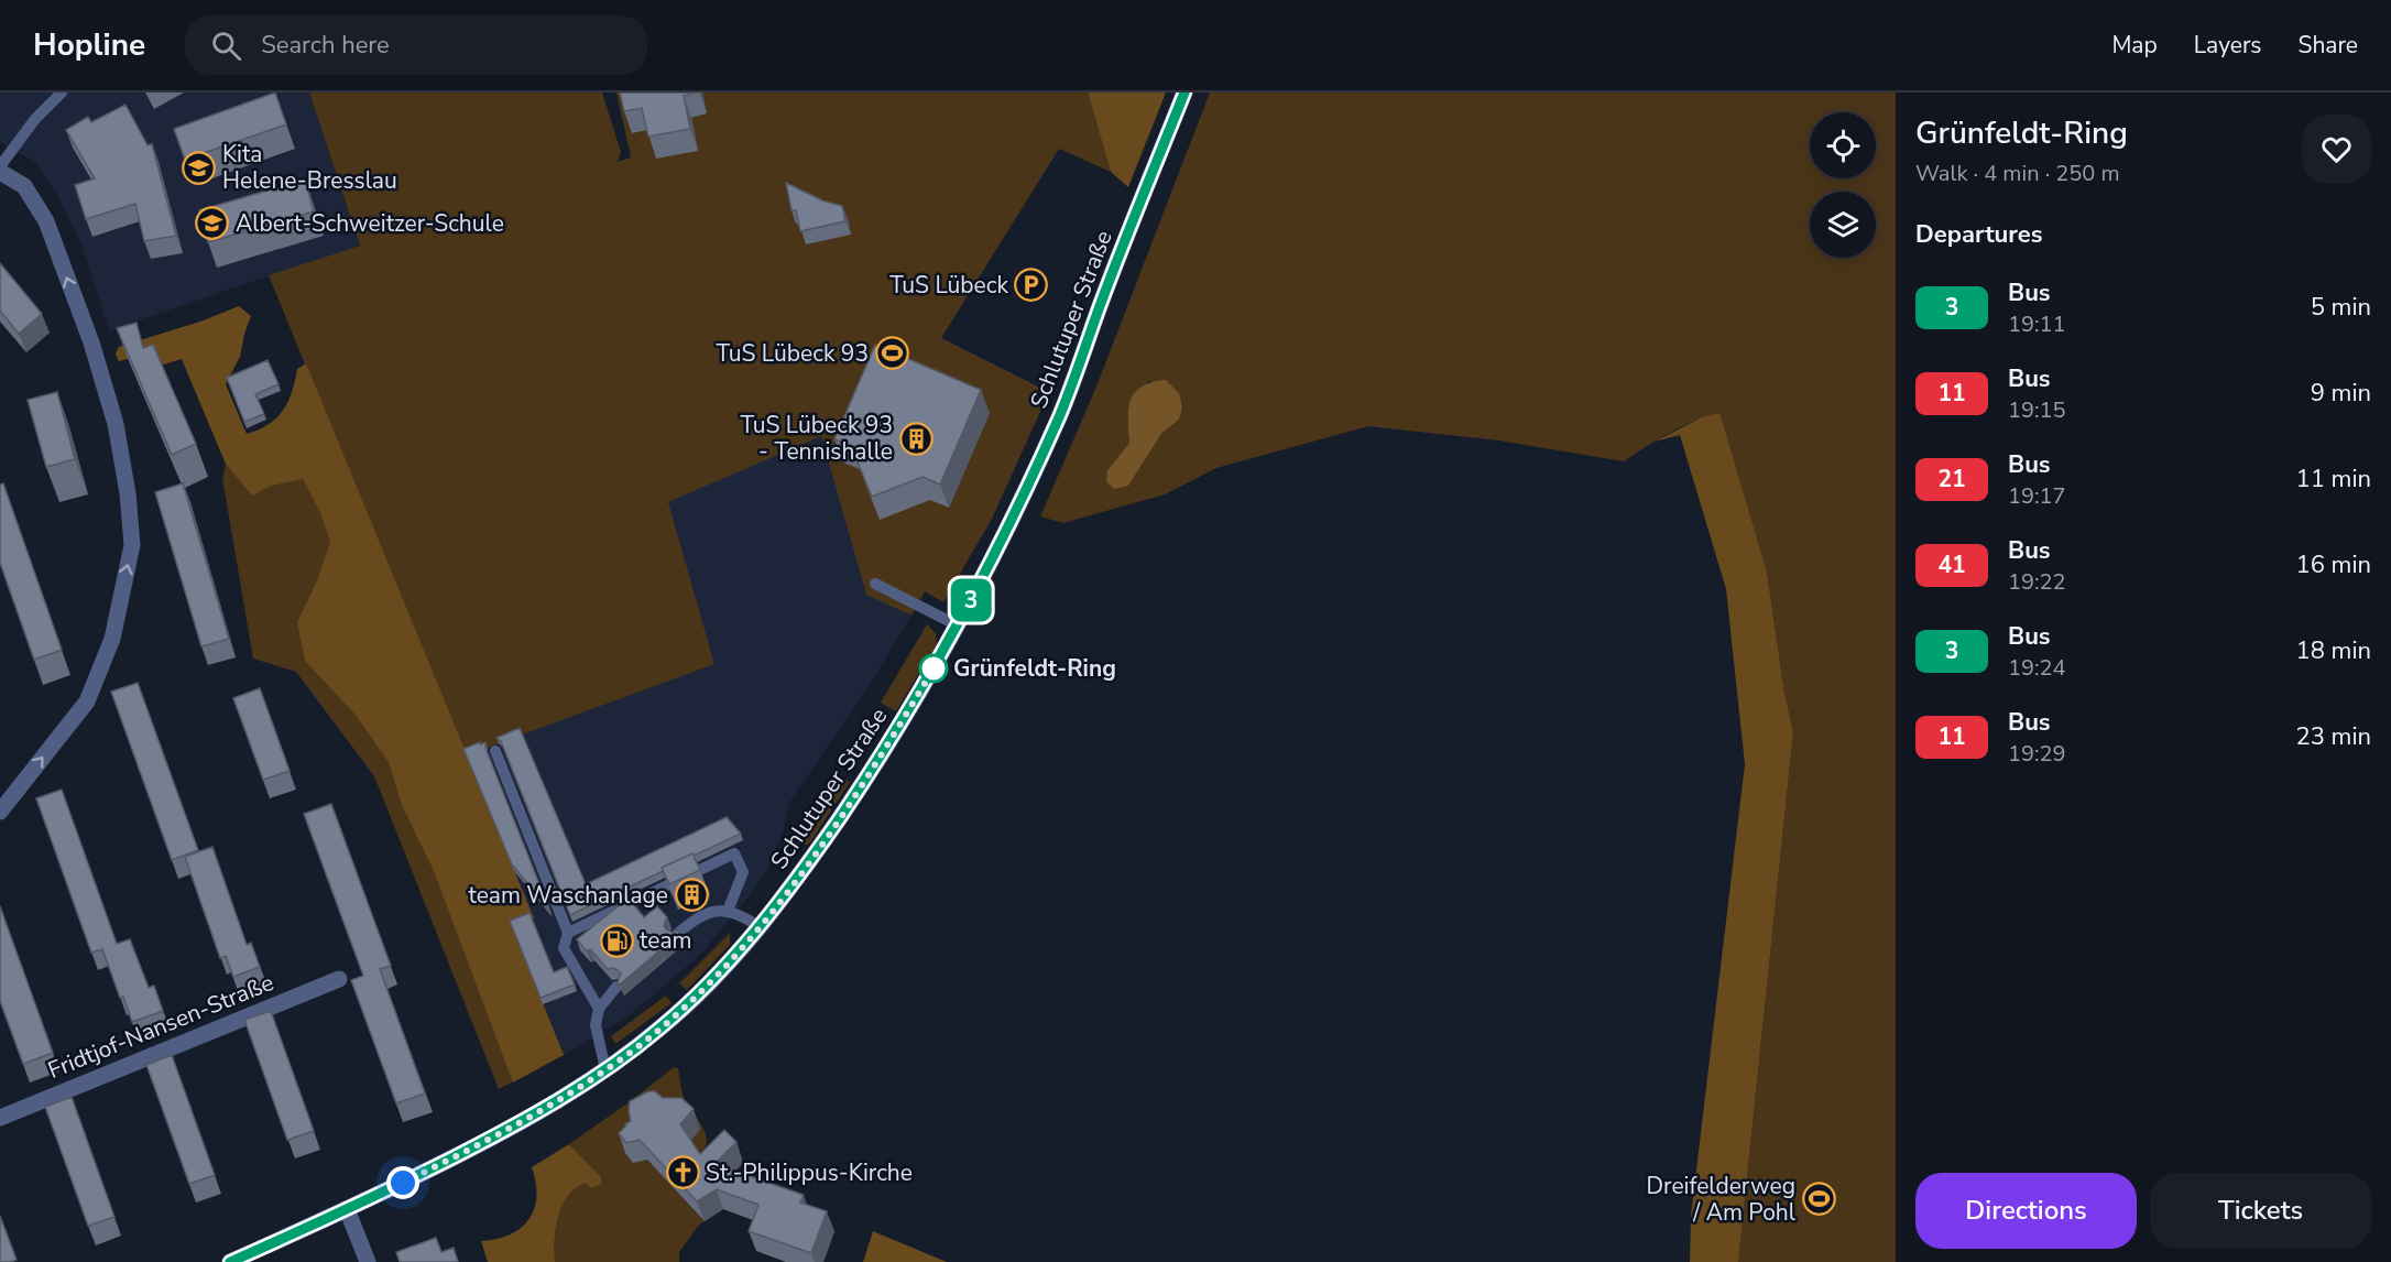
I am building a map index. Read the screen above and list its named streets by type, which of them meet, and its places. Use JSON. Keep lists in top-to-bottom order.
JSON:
{
  "streets": {
    "main road": ["Schlutuper Straße"],
    "street": ["Fridtjof-Nansen-Straße"]
  },
  "places": {
    "school or university": ["Kita Helene-Bresslau", "Albert-Schweitzer-Schule"],
    "parking": ["TuS Lübeck"],
    "sports": ["TuS Lübeck 93", "Dreifelderweg / Am Pohl"],
    "building": ["TuS Lübeck 93 - Tennishalle", "team Waschanlage"],
    "other": ["Grünfeldt-Ring"],
    "fuel station": ["team"],
    "church": ["St.-Philippus-Kirche"]
  },
  "lines": ["bus line 3"],
  "page": {
    "header": "Hopline",
    "search": "Search here",
    "nav": ["Map", "Layers", "Share"],
    "on_map": "3",
    "heading": [
      ["Grünfeldt-Ring", "Walk · 4 min · 250 m"],
      "Departures"
    ],
    "list": [
      {
        "mark": "3",
        "name": "Bus",
        "note": "19:11",
        "value": "5 min"
      },
      {
        "mark": "11",
        "name": "Bus",
        "note": "19:15",
        "value": "9 min"
      },
      {
        "mark": "21",
        "name": "Bus",
        "note": "19:17",
        "value": "11 min"
      },
      {
        "mark": "41",
        "name": "Bus",
        "note": "19:22",
        "value": "16 min"
      },
      {
        "mark": "3",
        "name": "Bus",
        "note": "19:24",
        "value": "18 min"
      },
      {
        "mark": "11",
        "name": "Bus",
        "note": "19:29",
        "value": "23 min"
      }
    ],
    "buttons": ["Directions", "Tickets"]
  }
}
